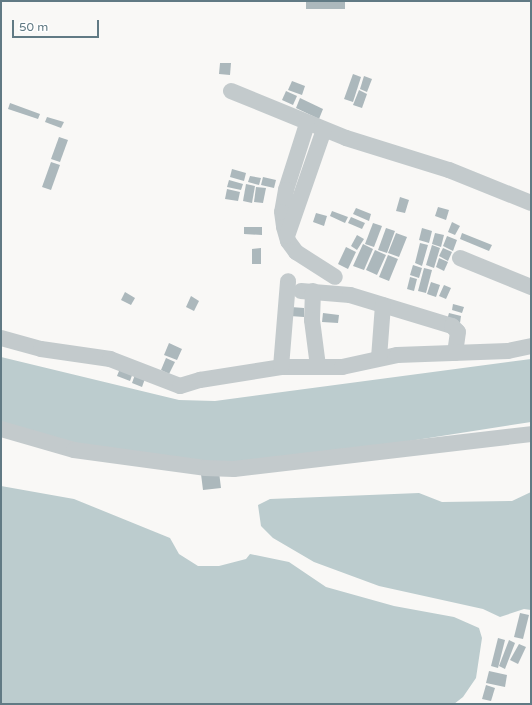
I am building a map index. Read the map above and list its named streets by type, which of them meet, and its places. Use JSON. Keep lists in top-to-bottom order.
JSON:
{
  "scale_bar": "50 m"
}
